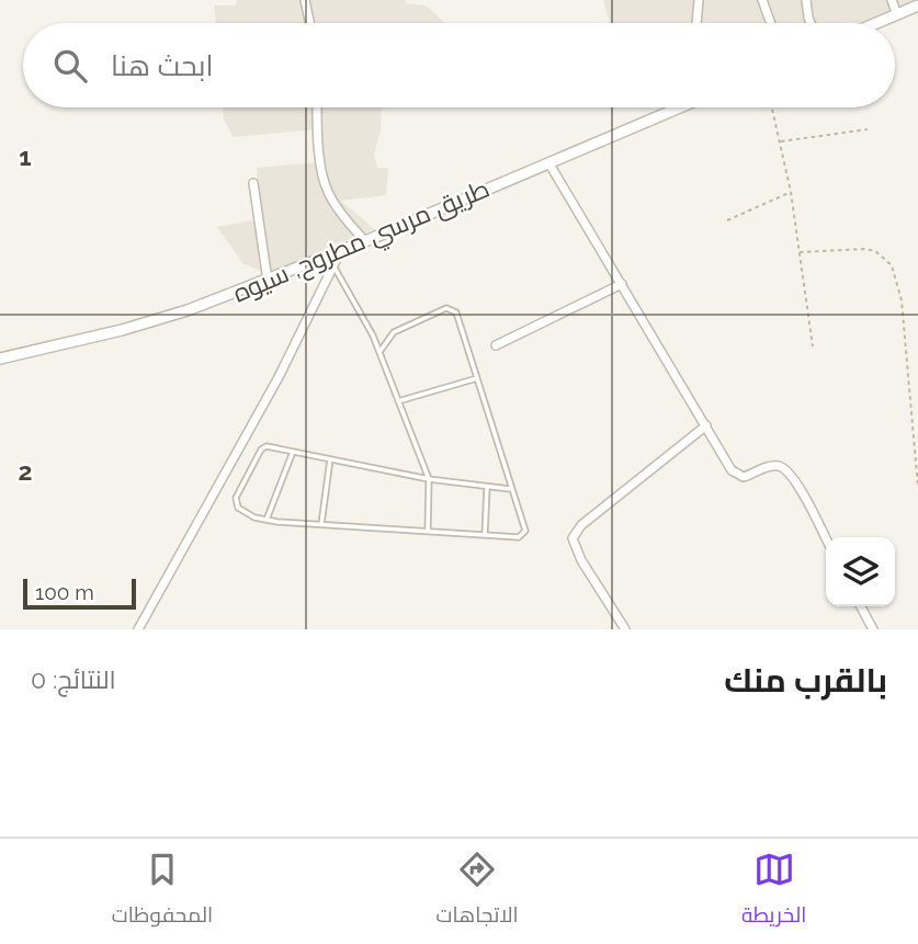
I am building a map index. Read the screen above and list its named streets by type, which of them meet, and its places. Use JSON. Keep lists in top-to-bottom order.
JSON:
{
  "streets": {
    "street": ["طريق مرسي مطروح, سيوه"]
  },
  "scale_bar": "100 m",
  "page": {
    "search": "ابحث هنا",
    "scale": "100 m",
    "heading": ["بالقرب منك", "النتائج: 0"],
    "nav": ["الخريطة", "الاتجاهات", "المحفوظات"]
  },
  "grid": {
    "rows": ["1", "2"]
  }
}
